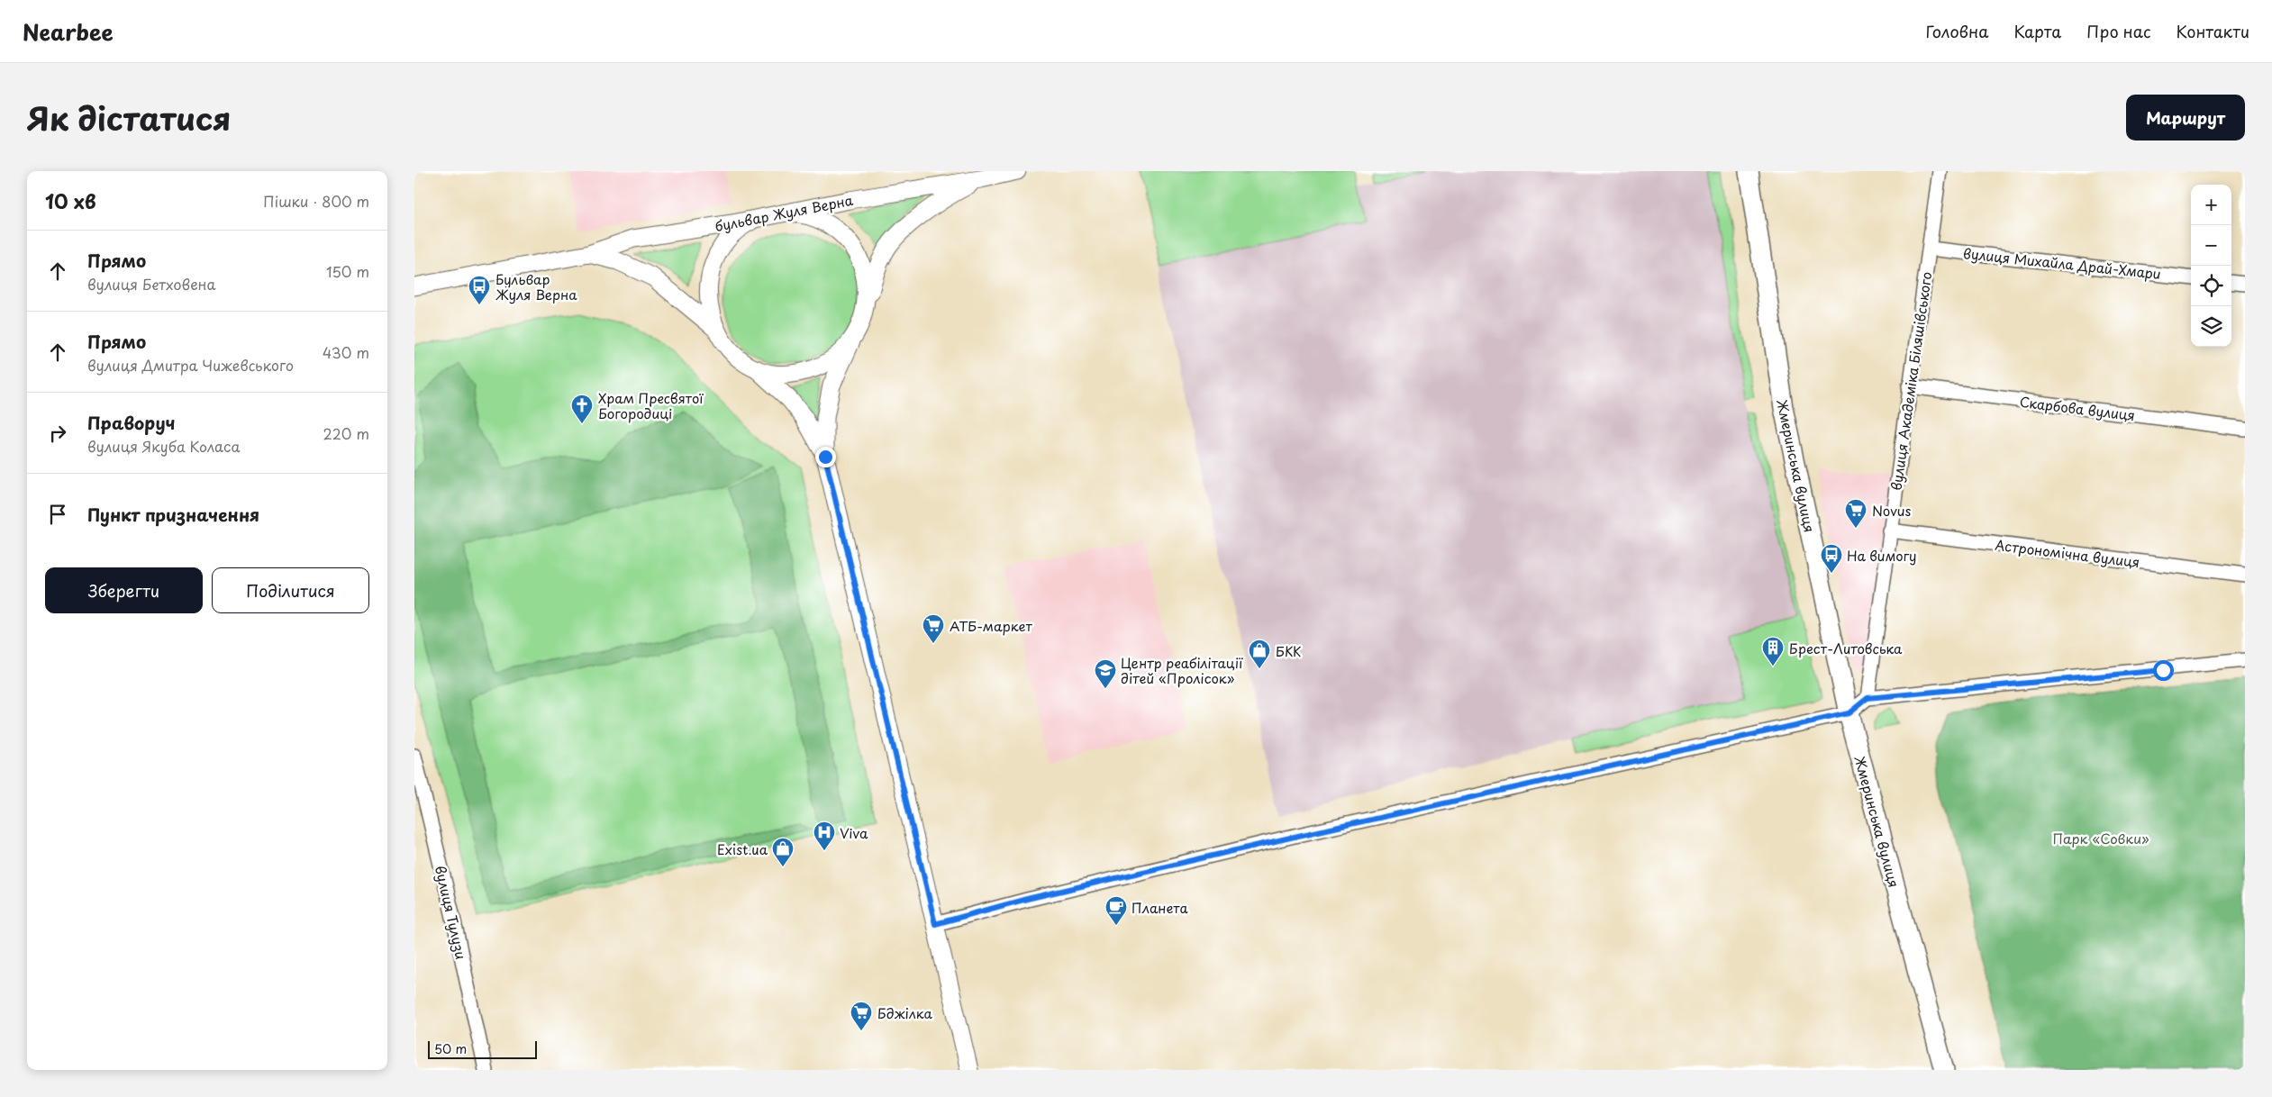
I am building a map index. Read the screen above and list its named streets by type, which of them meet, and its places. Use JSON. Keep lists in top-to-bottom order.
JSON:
{
  "streets": {
    "main road": ["Жмеринська вулиця"],
    "street": [
      "бульвар Жуля Верна",
      "вулиця Михайла Драй-Хмари",
      "вулиця Академіка Біляшівського",
      "Скарбова вулиця",
      "Астрономічна вулиця",
      "вулиця Тулузи"
    ]
  },
  "crossings": [
    ["вулиця Михайла Драй-Хмари", "вулиця Академіка Біляшівського"],
    ["вулиця Академіка Біляшівського", "Скарбова вулиця"],
    ["вулиця Академіка Біляшівського", "Астрономічна вулиця"]
  ],
  "parks": ["Парк «Совки»"],
  "places": {
    "bus stop": ["Бульвар Жуля Верна", "На вимогу"],
    "church": ["Храм Пресвятої Богородиці"],
    "supermarket": ["Novus", "АТБ-маркет", "Бджілка"],
    "building": ["Брест-Литовська"],
    "shop": ["БКК", "Exist.ua"],
    "school or university": ["Центр реабілітації дітей «Пролісок»"],
    "hospital": ["Viva"],
    "cafe": ["Планета"]
  },
  "scale_bar": "50 m",
  "page": {
    "header": "Nearbee",
    "nav": [
      "Головна",
      "Карта",
      "Про нас",
      "Контакти"
    ],
    "title": "Як дістатися",
    "buttons": [
      "Маршрут",
      ["Зберегти", "Поділитися"]
    ],
    "heading": ["10 хв", "Пішки · 800 m"],
    "map_buttons": ["+", "−"],
    "list": [
      ["Прямо", "вулиця Бетховена", "150 m"],
      ["Прямо", "вулиця Дмитра Чижевського", "430 m"],
      ["Праворуч", "вулиця Якуба Коласа", "220 m"],
      "Пункт призначення"
    ],
    "scale": "50 m"
  }
}
